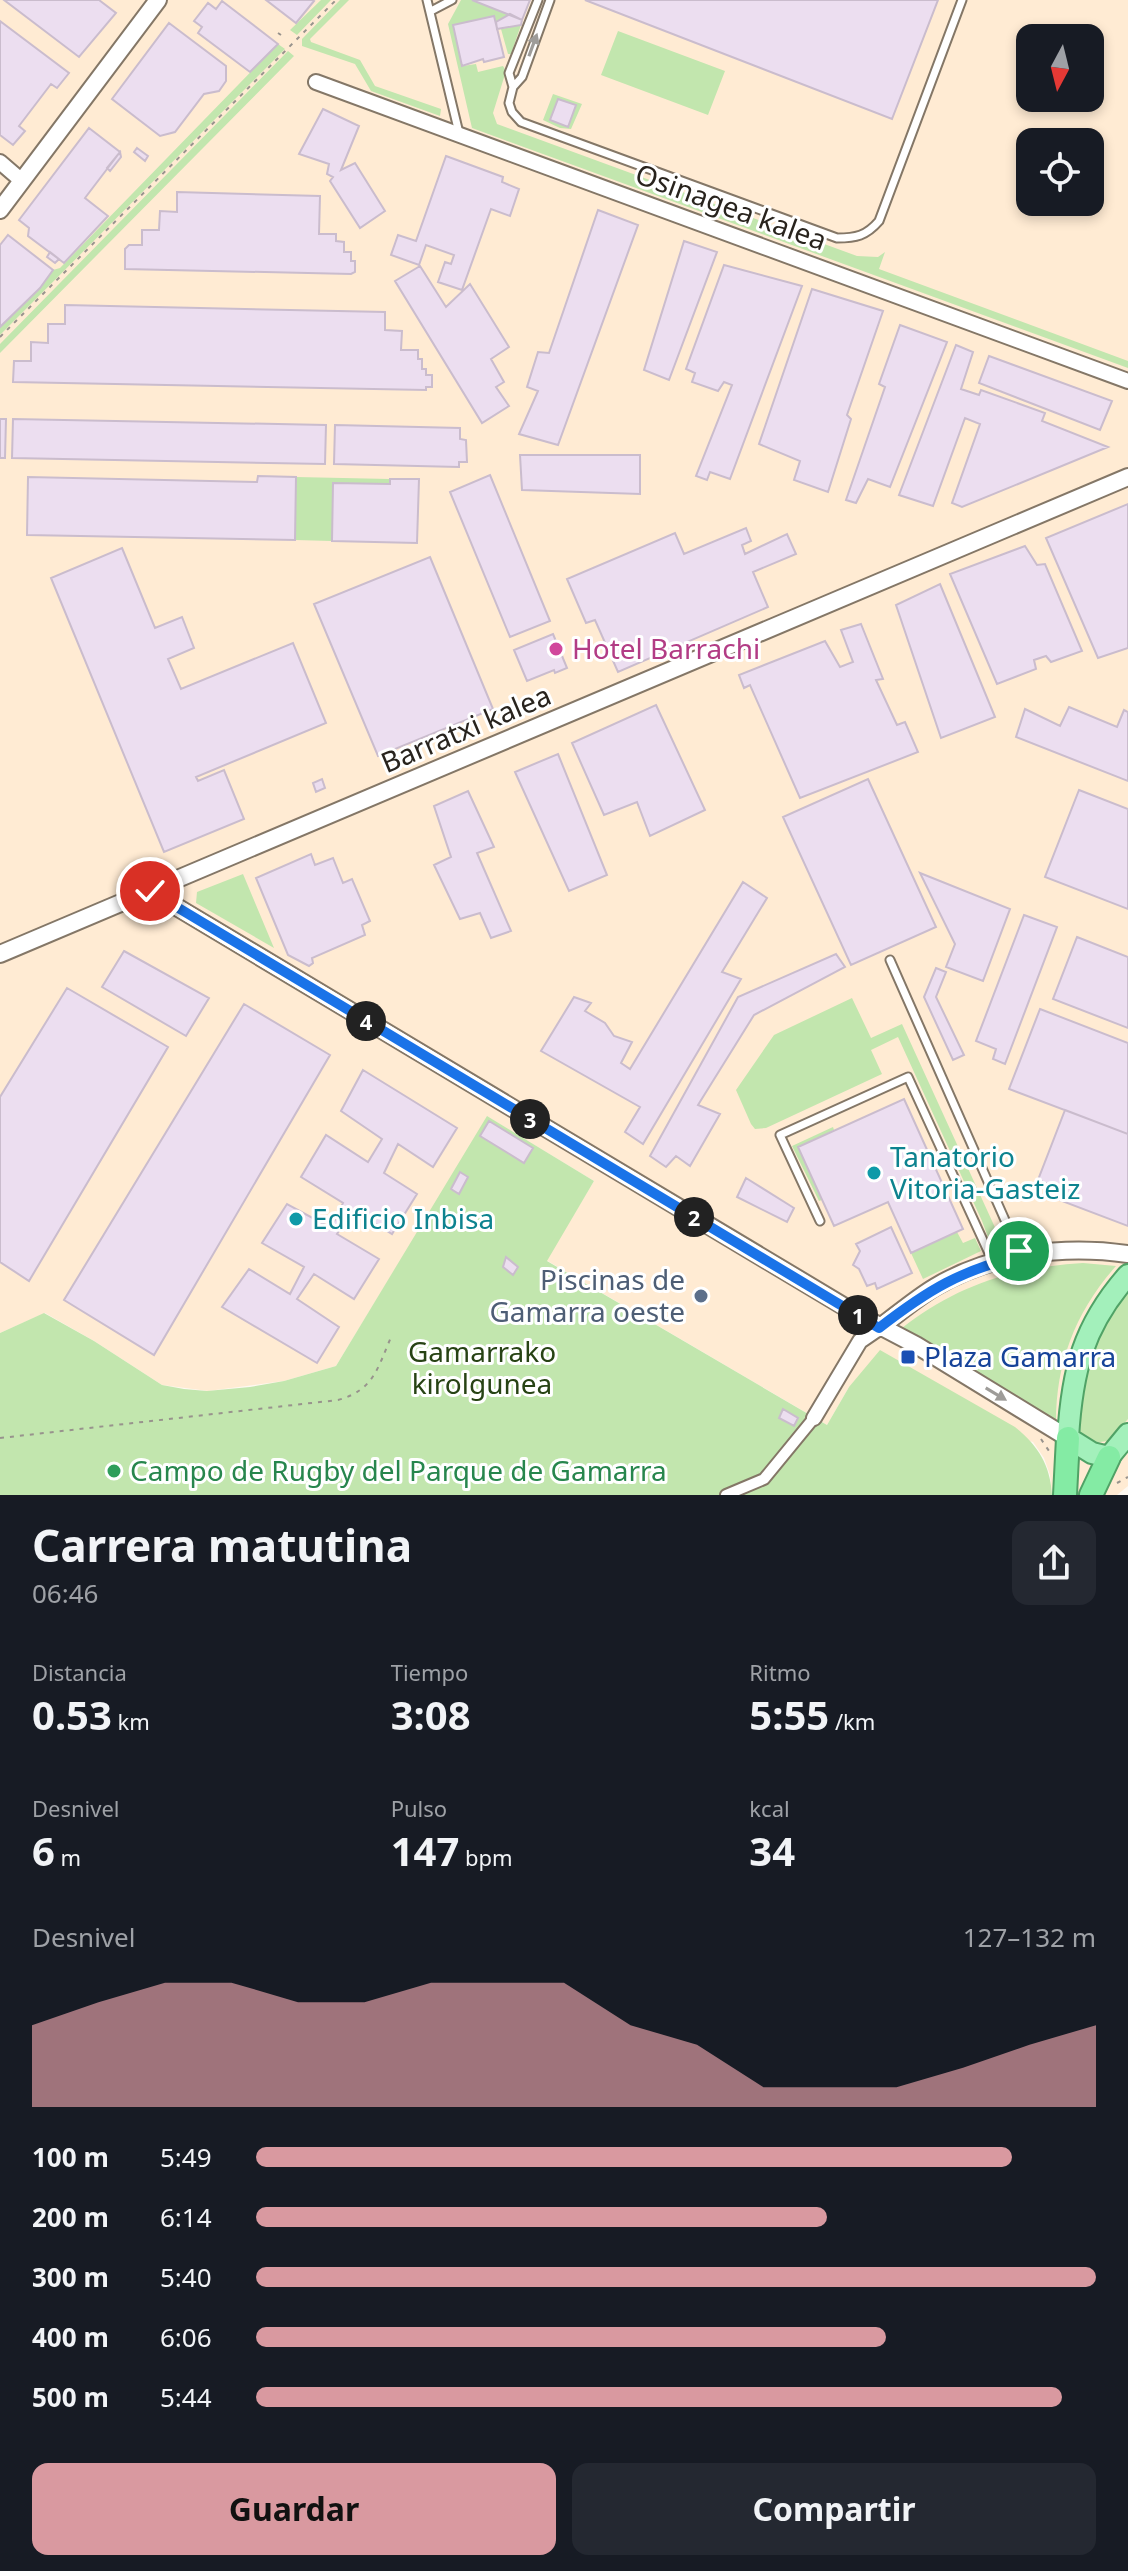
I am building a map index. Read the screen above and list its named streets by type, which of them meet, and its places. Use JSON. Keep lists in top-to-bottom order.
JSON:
{
  "streets": {
    "street": ["Osinagea kalea", "Barratxi kalea"]
  },
  "parks": ["Gamarrako kirolgunea"],
  "places": {
    "other": [
      "Hotel Barrachi",
      "Tanatorio Vitoria-Gasteiz",
      "Edificio Inbisa",
      "Piscinas de Gamarra oeste",
      "Campo de Rugby del Parque de Gamarra"
    ],
    "transit": ["Plaza Gamarra"]
  },
  "north": "bottom",
  "page": {
    "pins": [
      "4",
      "3",
      "2",
      "1"
    ],
    "heading": ["Carrera matutina", "06:46"],
    "stats": [
      ["Distancia", "0.53 km"],
      ["Tiempo", "3:08"],
      ["Ritmo", "5:55 /km"],
      ["Desnivel", "6 m"],
      ["Pulso", "147 bpm"],
      ["kcal", "34"]
    ],
    "chart": ["Desnivel", "127–132 m"],
    "list": [
      {
        "name": "100 m",
        "note": "5:49"
      },
      {
        "name": "200 m",
        "note": "6:14"
      },
      {
        "name": "300 m",
        "note": "5:40"
      },
      {
        "name": "400 m",
        "note": "6:06"
      },
      {
        "name": "500 m",
        "note": "5:44"
      }
    ],
    "buttons": ["Guardar", "Compartir"]
  }
}
